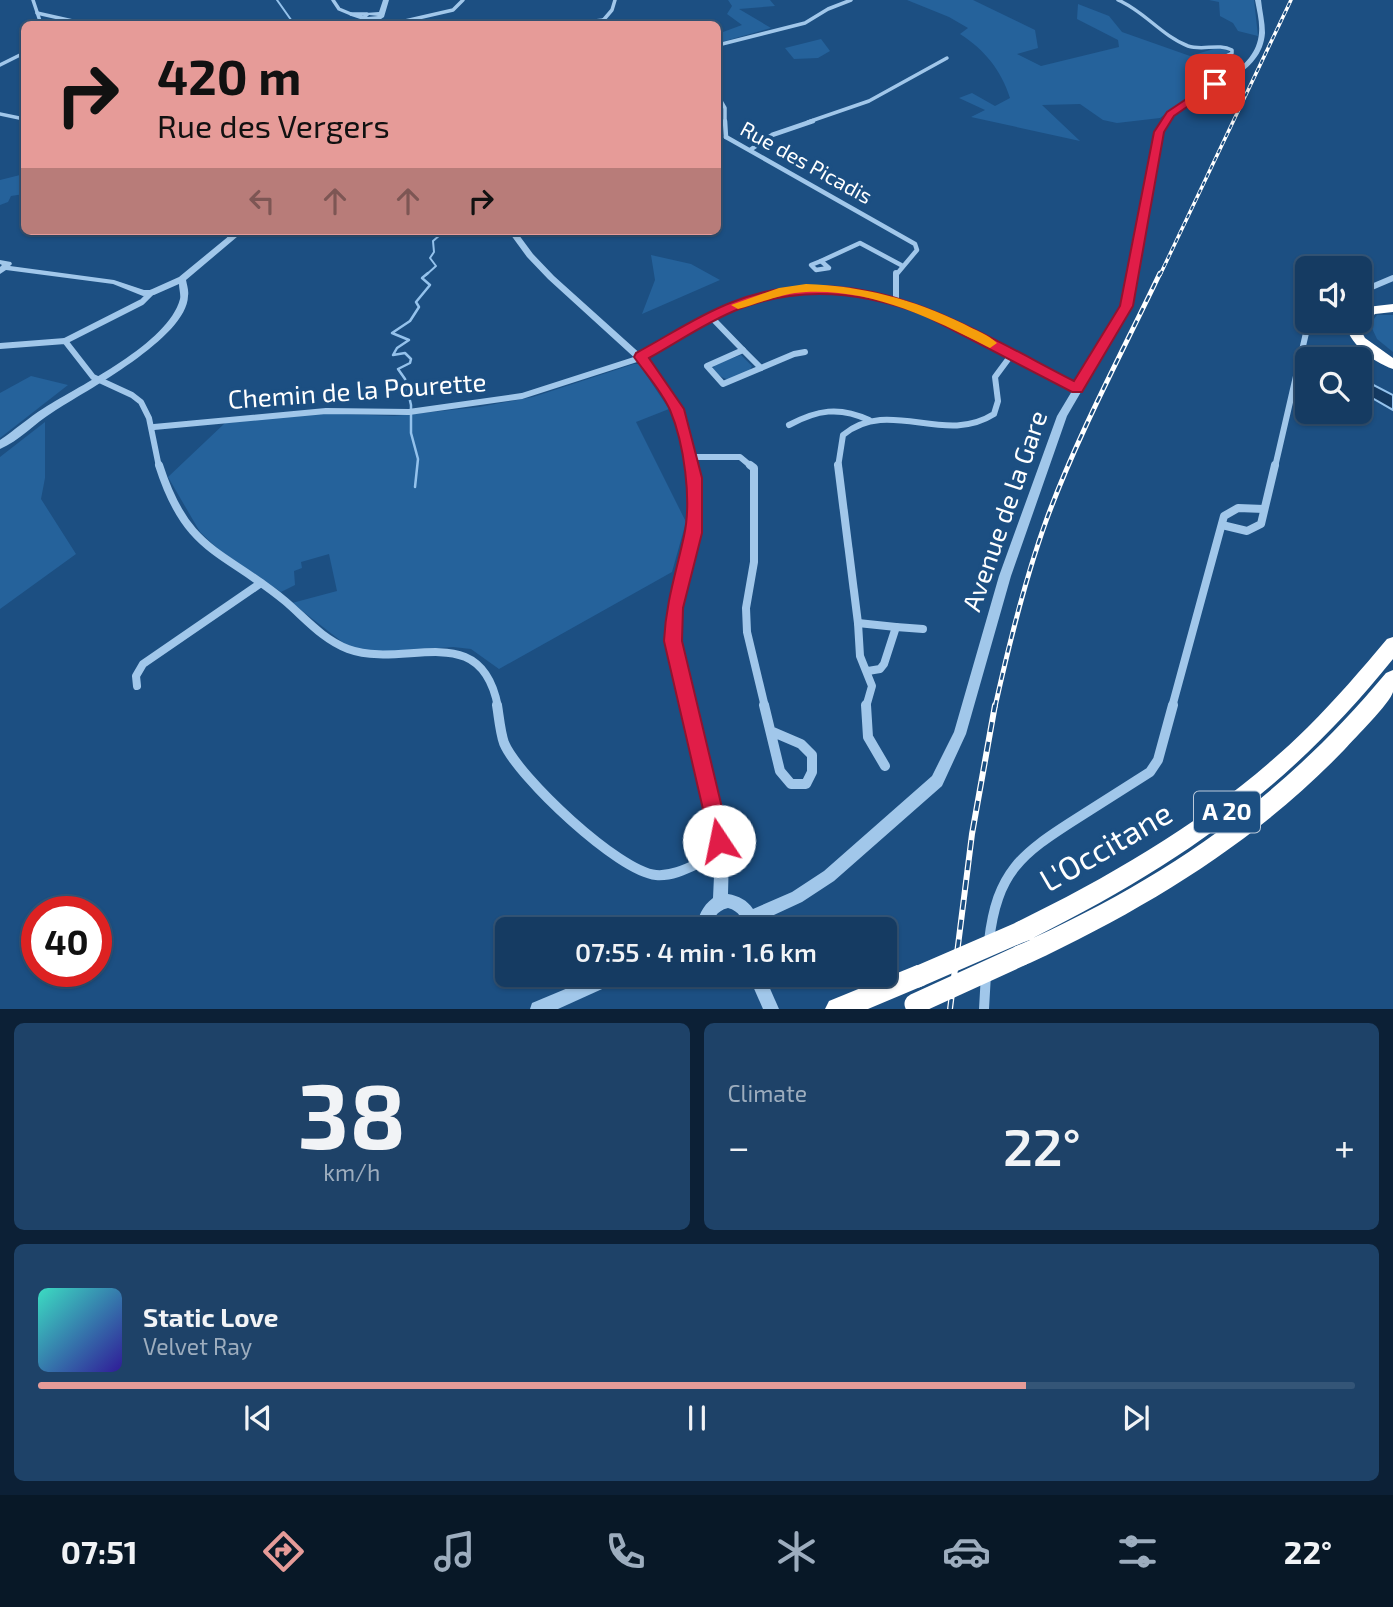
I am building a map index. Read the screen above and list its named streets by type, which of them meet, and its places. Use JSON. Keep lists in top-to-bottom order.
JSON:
{
  "streets": {
    "highway": ["A 20", "L'Occitane"],
    "street": ["Rue des Picadis", "Chemin de la Pourette", "Avenue de la Gare"]
  },
  "crossings": [
    ["Chemin de la Pourette", "Avenue de la Gare"]
  ],
  "page": {
    "turn": ["420 m", "Rue des Vergers"],
    "limit": "40",
    "trip": "07:55 · 4 min · 1.6 km",
    "tile": [
      ["38", "km/h"],
      "Climate"
    ],
    "heat": ["−", "22°", "+"],
    "song": ["Static Love", "Velvet Ray"],
    "tabs": ["07:51", "22°"]
  }
}
